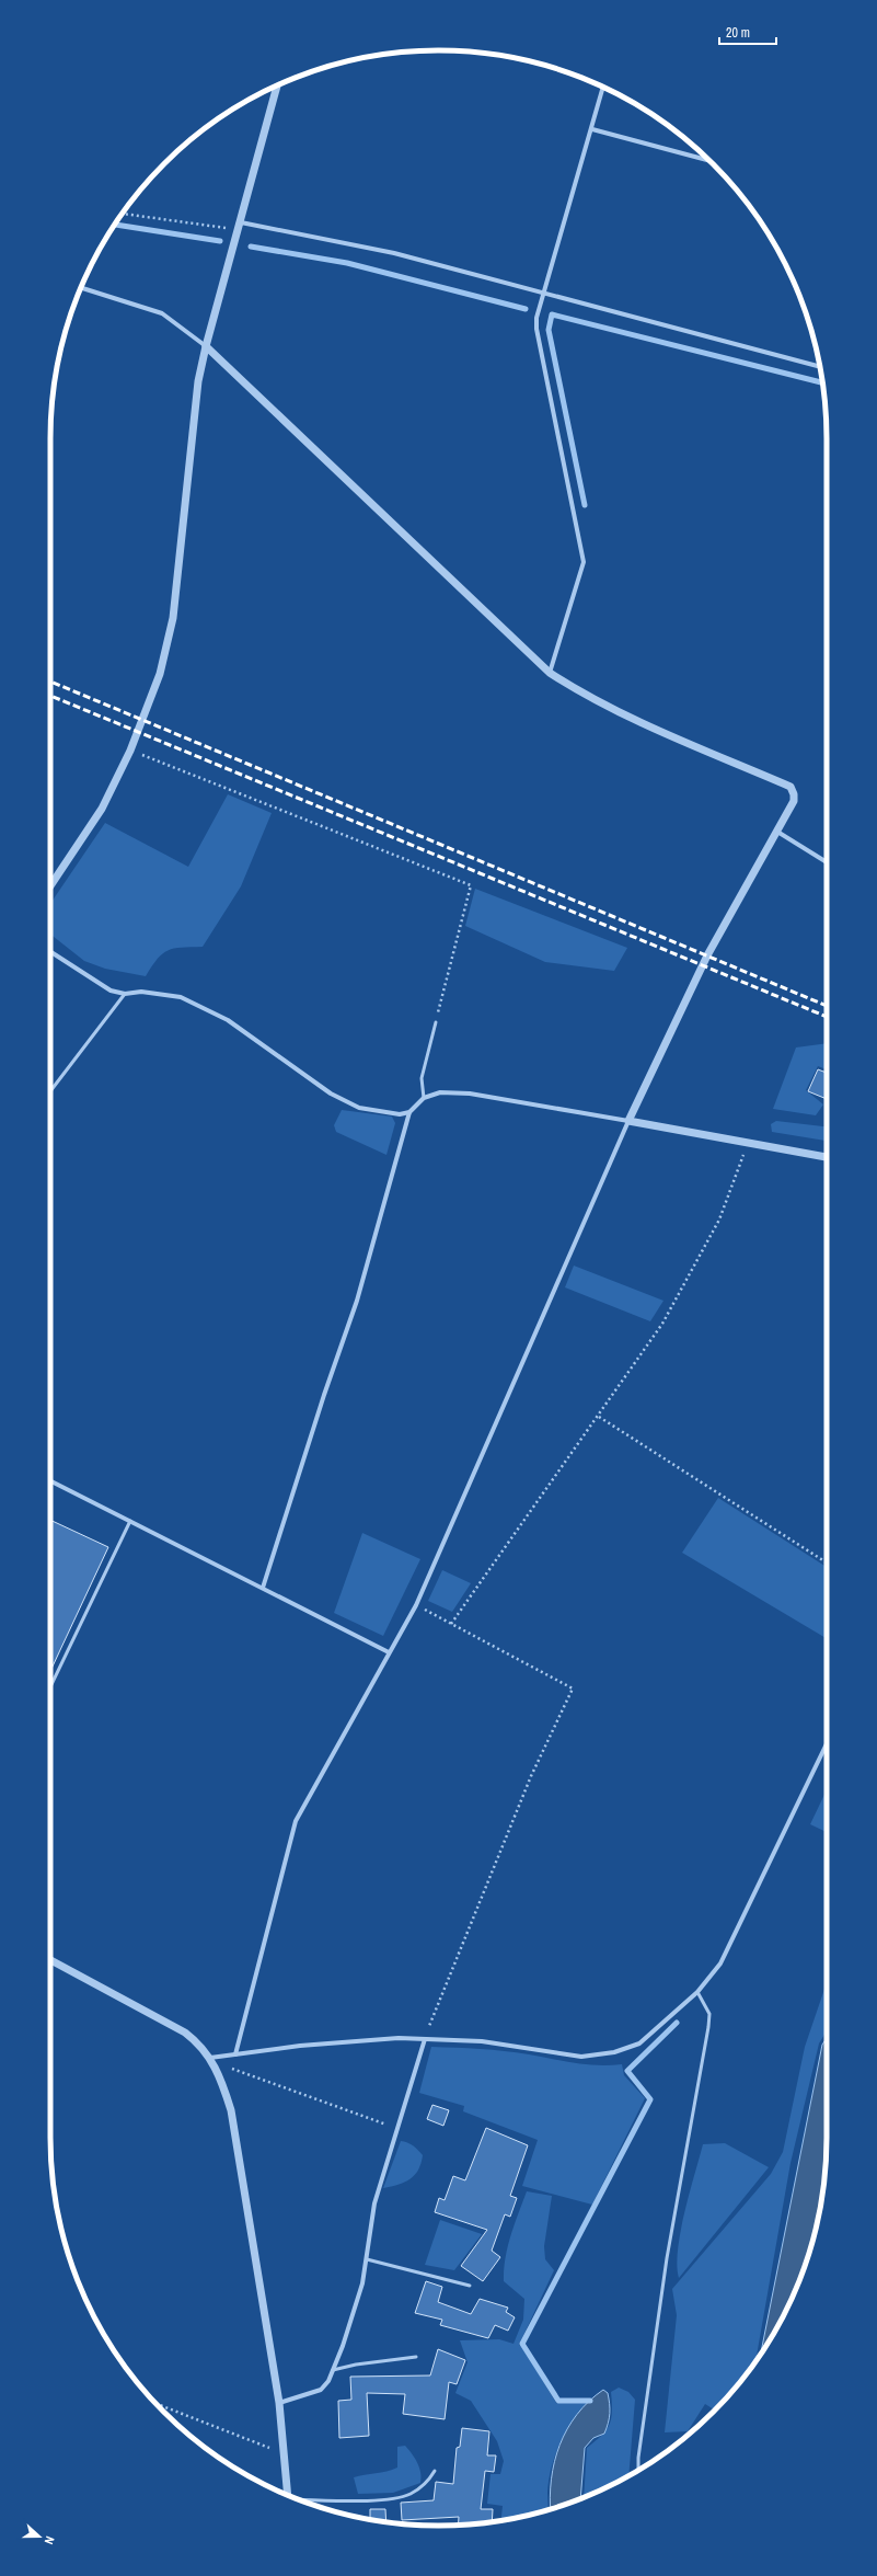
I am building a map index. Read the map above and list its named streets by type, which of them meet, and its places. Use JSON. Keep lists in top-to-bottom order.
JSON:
{
  "scale_bar": "20 m",
  "north": "right"
}
